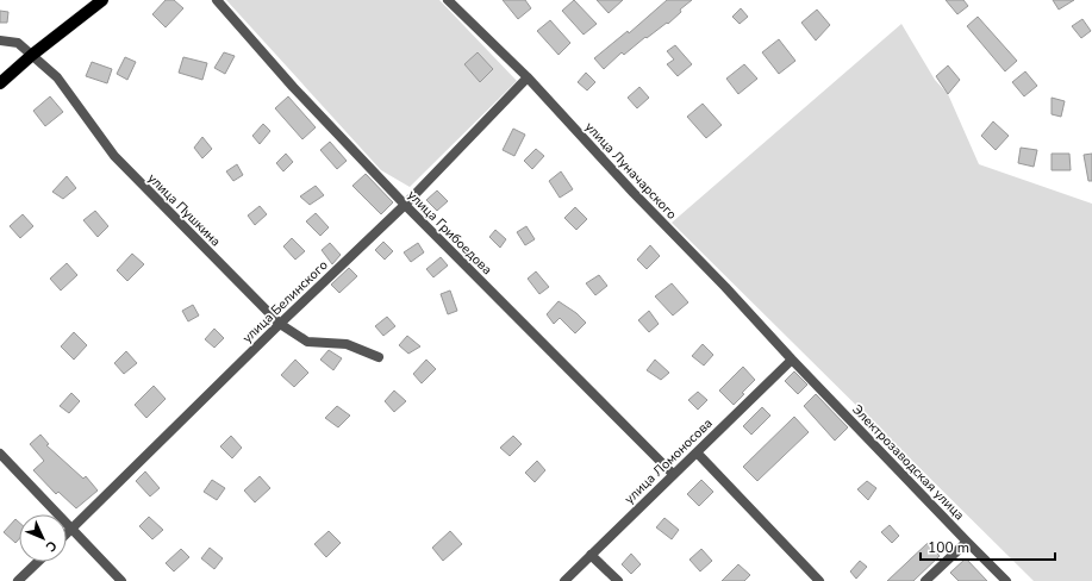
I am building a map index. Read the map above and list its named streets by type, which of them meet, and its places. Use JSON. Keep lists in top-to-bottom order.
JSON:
{
  "streets": {
    "street": [
      "улица Луначарского",
      "улица Пушкина",
      "улица Грибоедова",
      "улица Белинского",
      "улица Ломоносова",
      "Электрозаводская улица"
    ]
  },
  "crossings": [
    ["улица Луначарского", "улица Белинского"],
    ["улица Луначарского", "улица Ломоносова"],
    ["улица Луначарского", "Электрозаводская улица"],
    ["улица Пушкина", "улица Белинского"],
    ["улица Грибоедова", "улица Белинского"],
    ["улица Грибоедова", "улица Ломоносова"],
    ["улица Ломоносова", "Электрозаводская улица"]
  ],
  "scale_bar": "100 m",
  "north": "bottom right"
}
